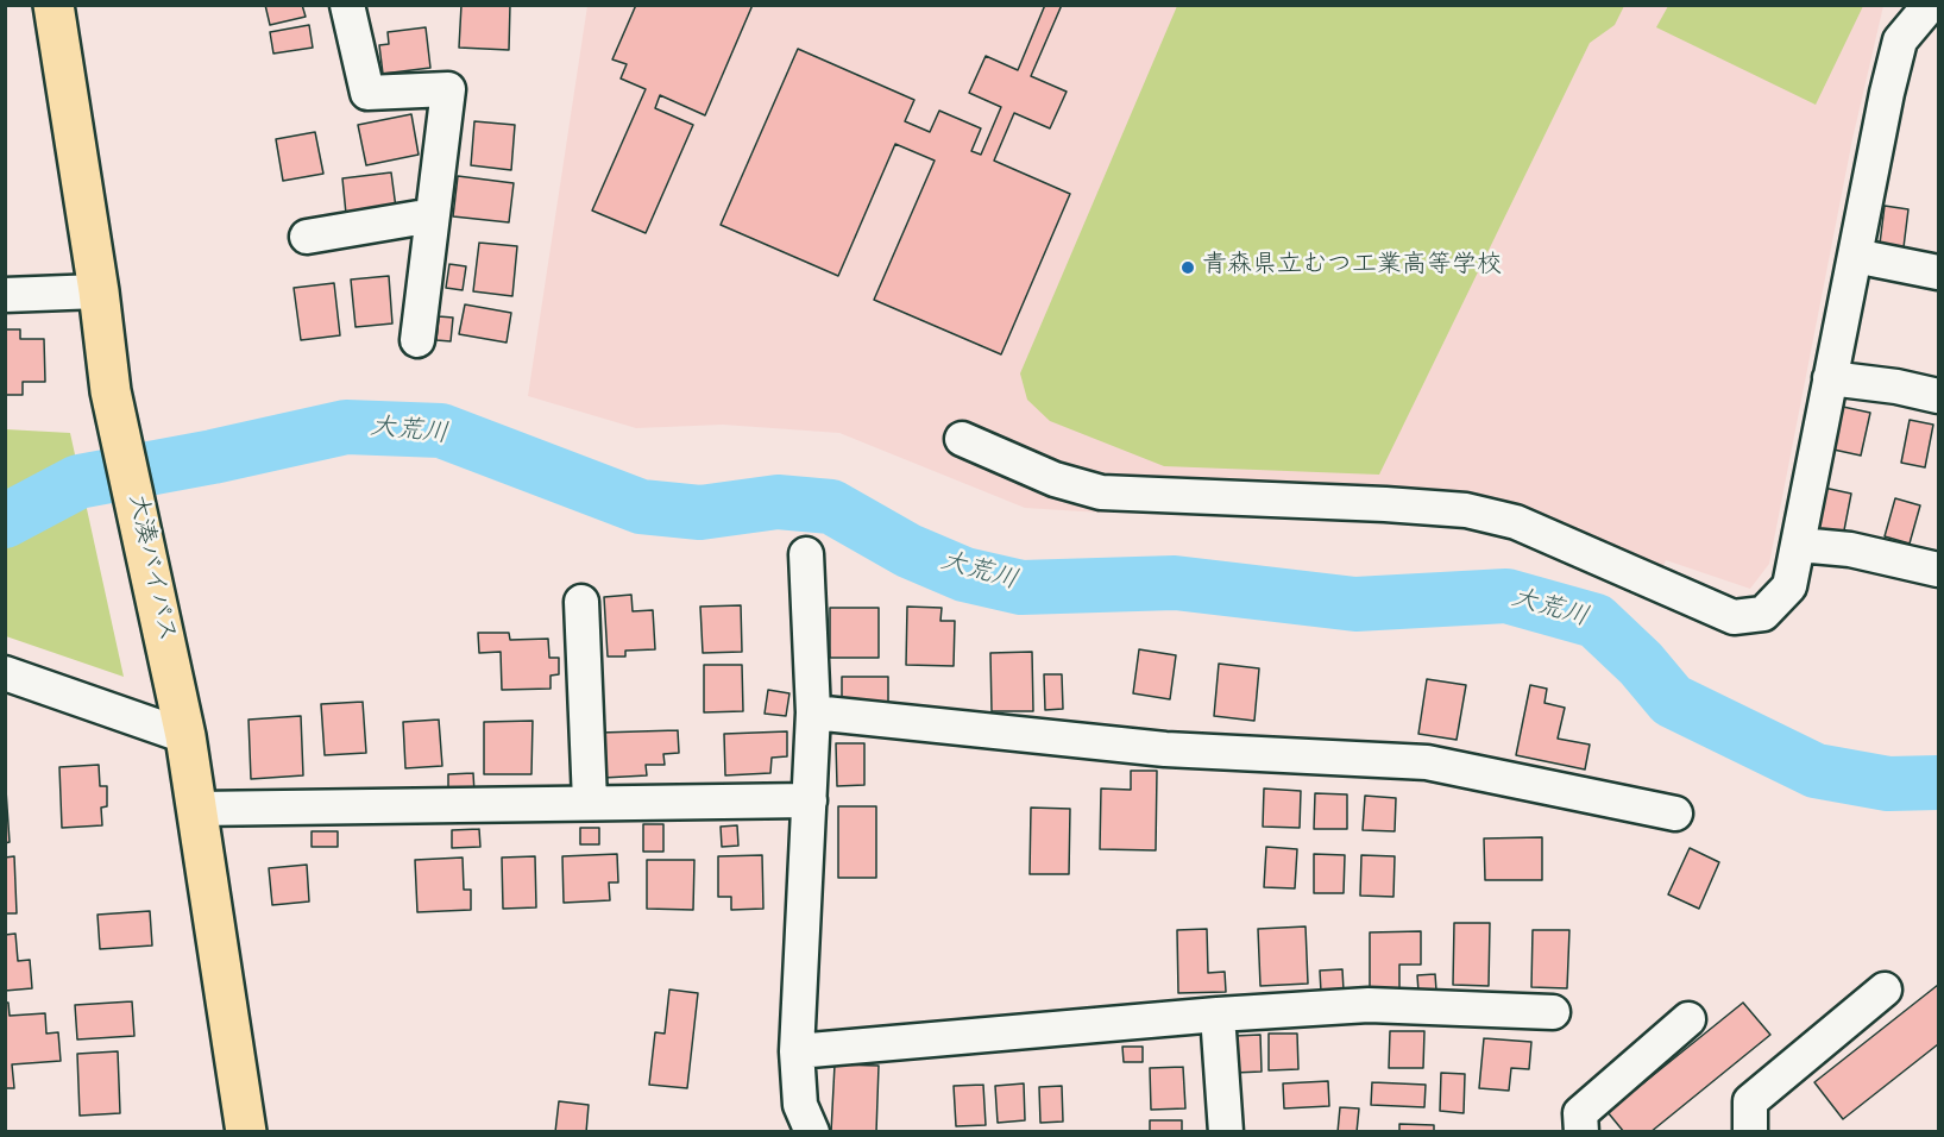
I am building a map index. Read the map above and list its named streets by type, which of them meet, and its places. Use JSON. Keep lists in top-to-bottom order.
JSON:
{
  "streets": {
    "highway": ["大湊バイパス"]
  },
  "water": ["大荒川"],
  "places": ["青森県立むつ工業高等学校"]
}
